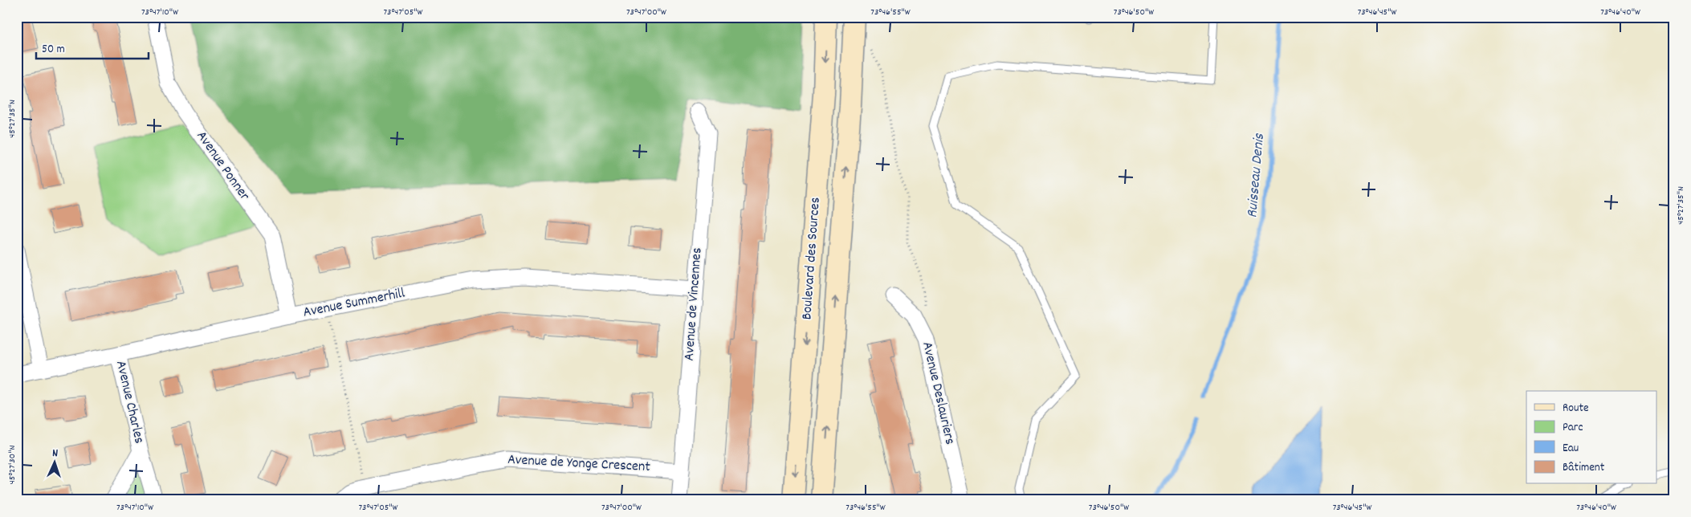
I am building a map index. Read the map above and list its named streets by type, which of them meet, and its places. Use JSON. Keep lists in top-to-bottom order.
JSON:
{
  "streets": {
    "main road": ["Boulevard des Sources"],
    "street": [
      "Avenue Ponner",
      "Avenue Summerhill",
      "Avenue de Vincennes",
      "Avenue Deslauriers",
      "Avenue Charles",
      "Avenue de Yonge Crescent"
    ]
  },
  "crossings": [
    ["Avenue Ponner", "Avenue Summerhill"],
    ["Avenue Summerhill", "Avenue de Vincennes"],
    ["Avenue Summerhill", "Avenue Charles"],
    ["Avenue de Vincennes", "Avenue de Yonge Crescent"]
  ],
  "water": ["Ruisseau Denis"],
  "legend": [
    "Route",
    "Parc",
    "Eau",
    "Bâtiment"
  ],
  "scale_bar": "50 m",
  "north": "top",
  "coordinates": [
    "73°47'10\"W",
    "73°47'05\"W",
    "73°47'00\"W",
    "73°46'55\"W",
    "73°46'50\"W",
    "73°46'45\"W",
    "73°46'40\"W",
    "45°27'35\"N",
    "45°27'30\"N"
  ]
}
